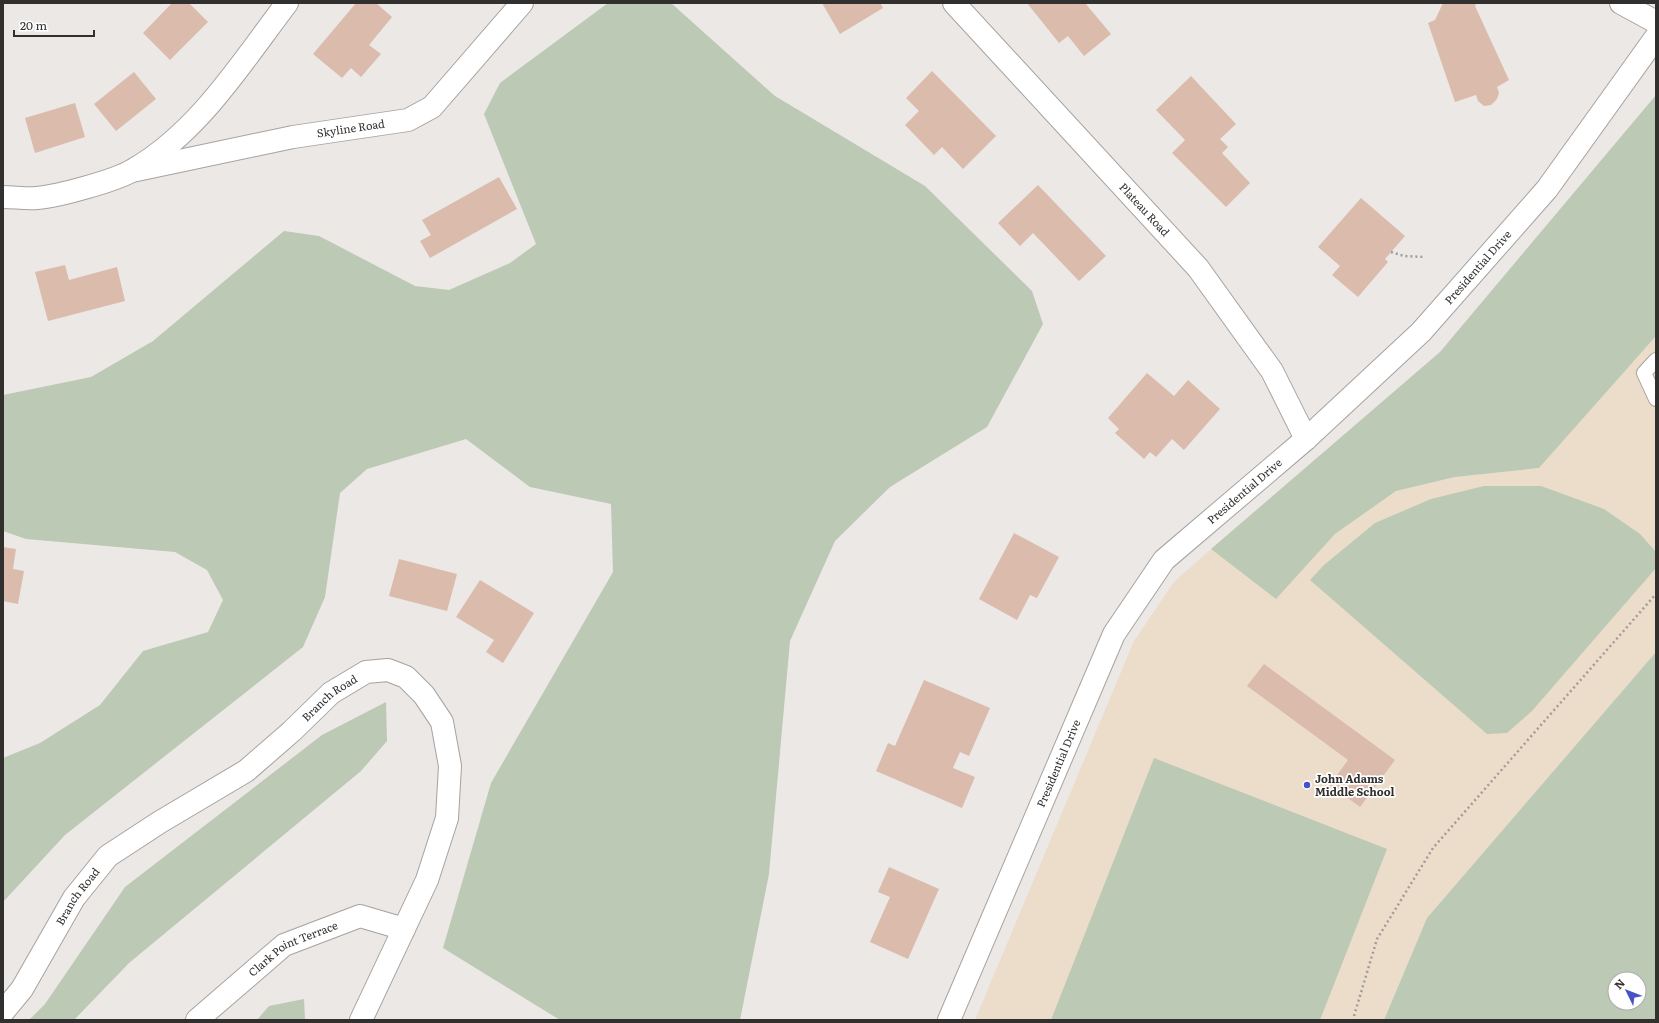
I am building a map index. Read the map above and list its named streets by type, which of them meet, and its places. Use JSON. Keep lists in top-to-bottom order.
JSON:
{
  "streets": {
    "street": [
      "Skyline Road",
      "Plateau Road",
      "Presidential Drive",
      "Branch Road",
      "Clark Point Terrace"
    ]
  },
  "crossings": [
    ["Plateau Road", "Presidential Drive"],
    ["Branch Road", "Clark Point Terrace"]
  ],
  "places": ["John Adams Middle School"],
  "scale_bar": "20 m",
  "north": "top left"
}
